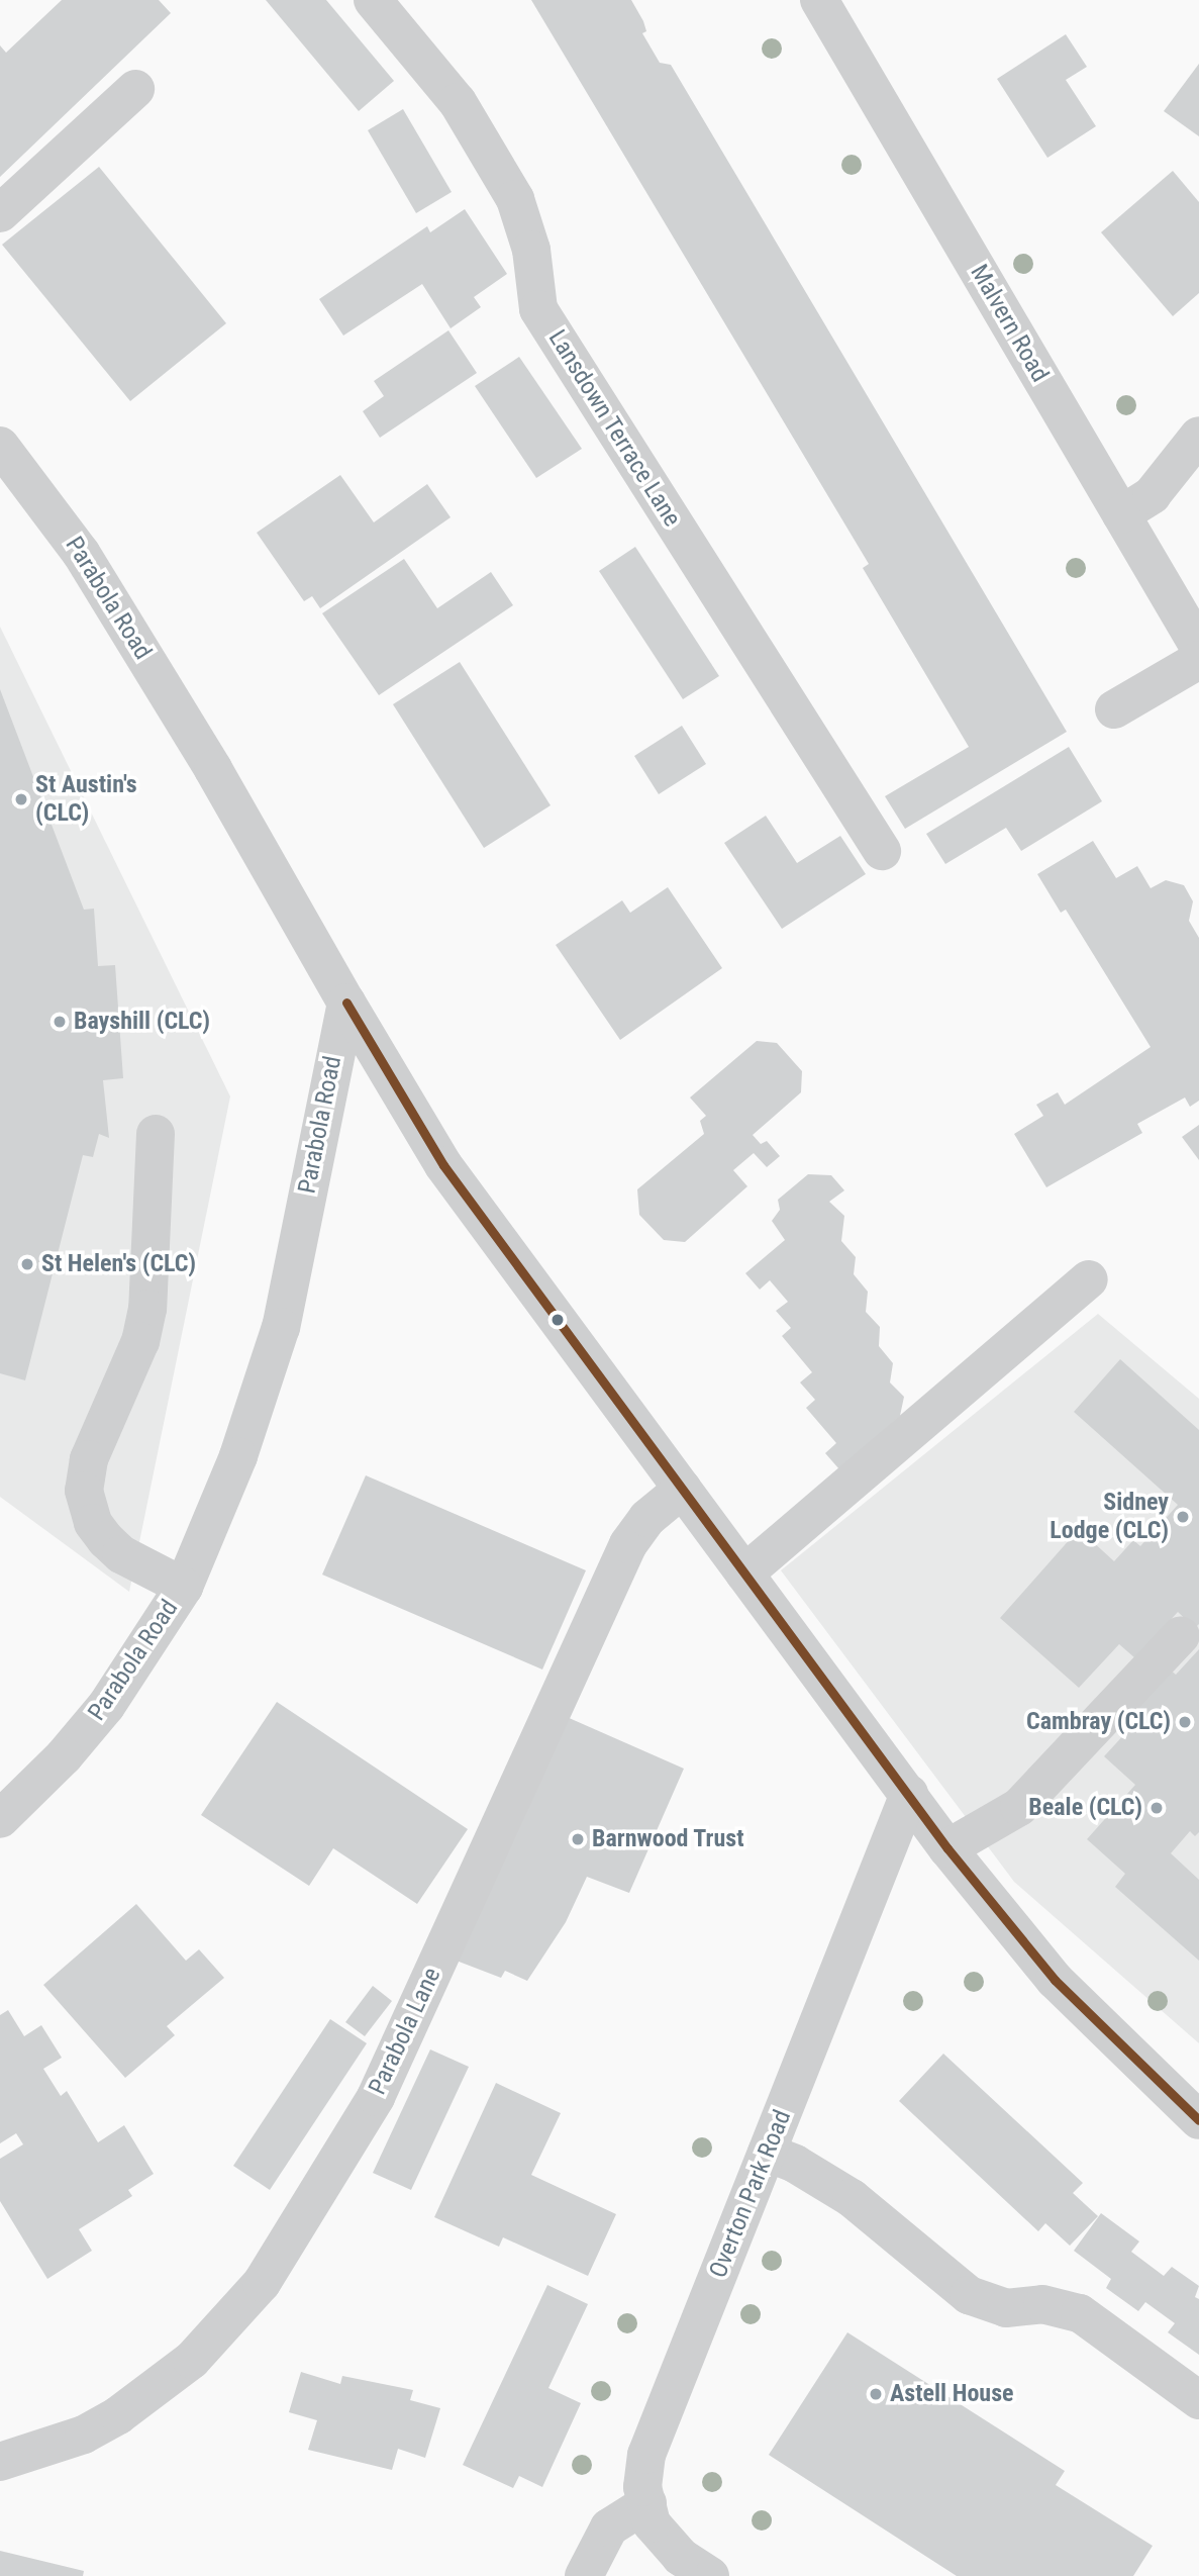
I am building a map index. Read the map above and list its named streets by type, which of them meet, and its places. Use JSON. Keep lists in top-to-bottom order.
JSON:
{
  "streets": {
    "street": [
      "Malvern Road",
      "Lansdown Terrace Lane",
      "Parabola Road",
      "Parabola Lane",
      "Overton Park Road"
    ]
  },
  "places": [
    "St Austin's (CLC)",
    "Bayshill (CLC)",
    "St Helen's (CLC)",
    "Sidney Lodge (CLC)",
    "Cambray (CLC)",
    "Beale (CLC)",
    "Barnwood Trust",
    "Astell House"
  ]
}
